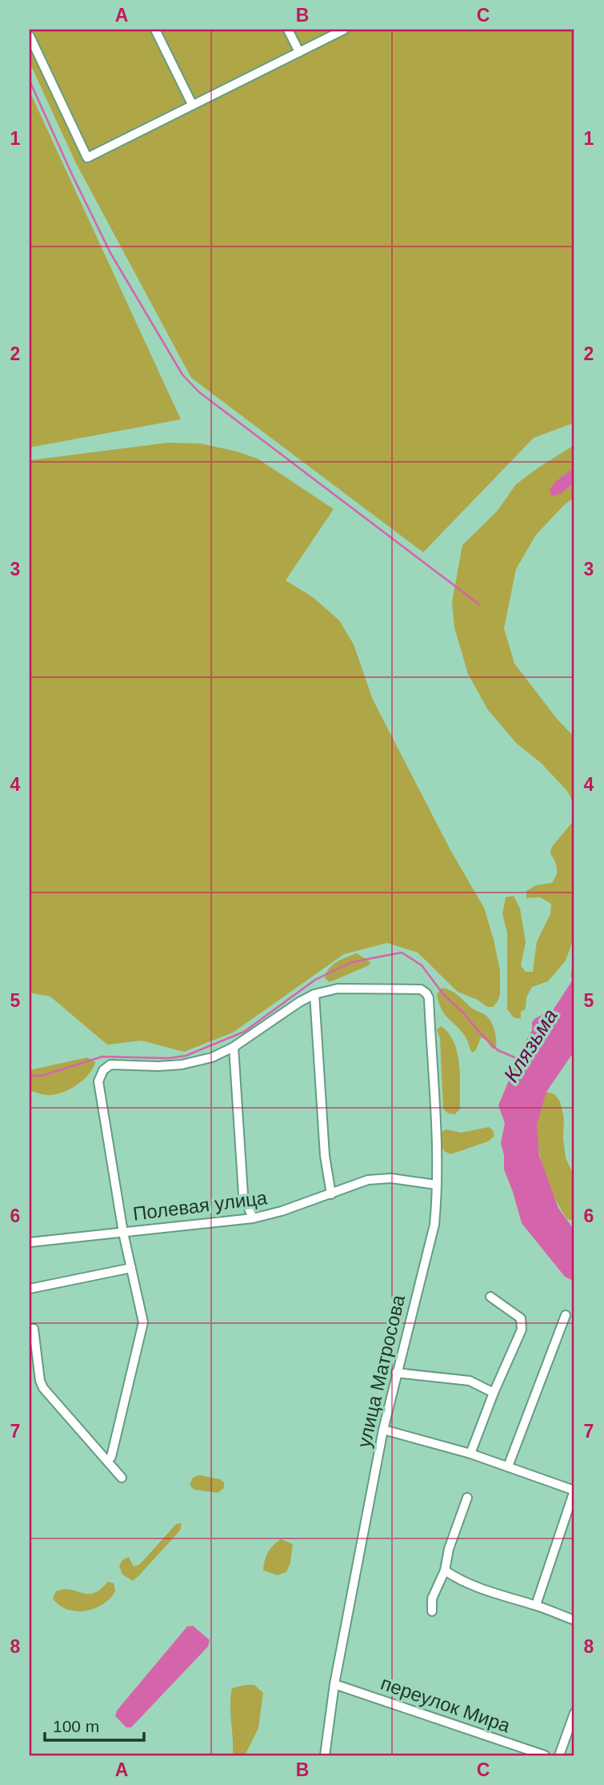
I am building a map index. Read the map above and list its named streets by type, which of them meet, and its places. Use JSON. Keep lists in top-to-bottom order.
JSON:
{
  "streets": {
    "street": ["Полевая улица", "улица Матросова", "переулок Мира"]
  },
  "crossings": [
    ["Полевая улица", "улица Матросова"],
    ["улица Матросова", "переулок Мира"]
  ],
  "water": ["Клязьма"],
  "scale_bar": "100 m",
  "grid": {
    "columns": ["A", "B", "C"],
    "rows": [
      "1",
      "2",
      "3",
      "4",
      "5",
      "6",
      "7",
      "8"
    ]
  }
}
